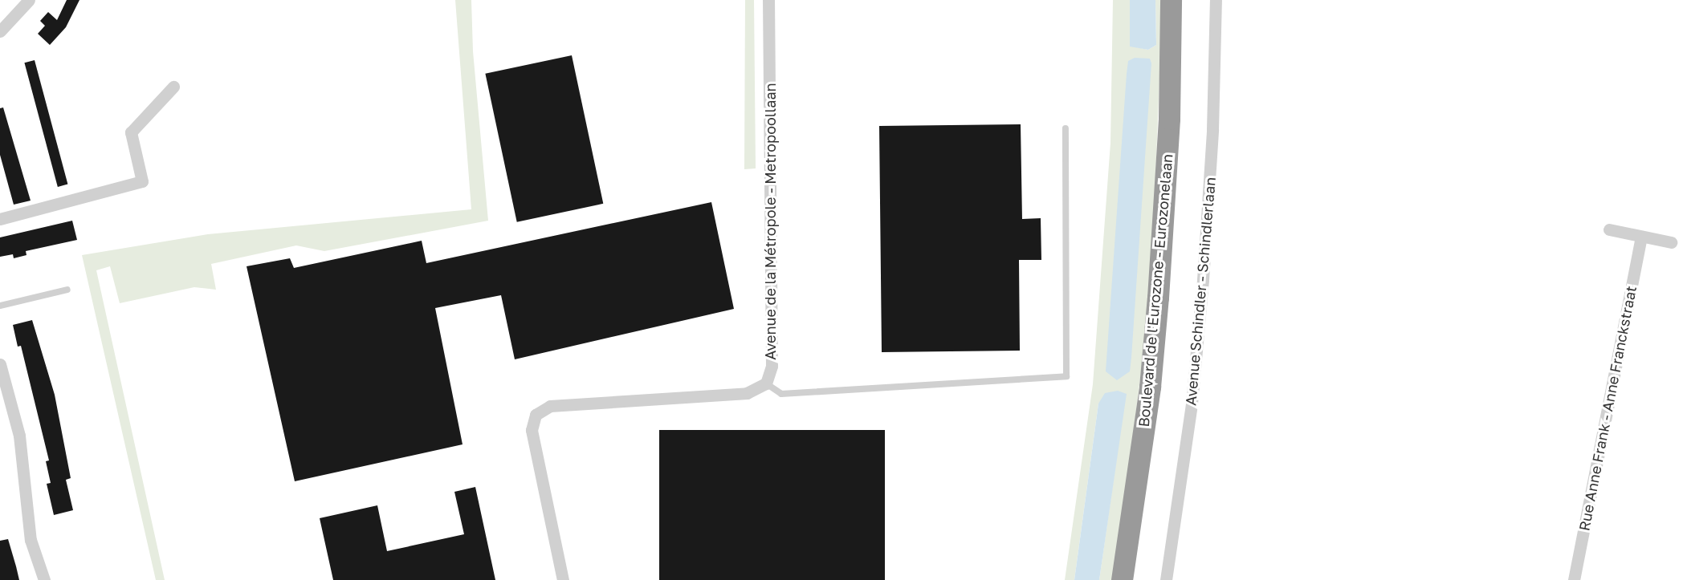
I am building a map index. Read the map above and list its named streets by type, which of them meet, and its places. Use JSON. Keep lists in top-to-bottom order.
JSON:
{
  "streets": {
    "highway": ["Boulevard de l'Eurozone - Eurozonelaan"],
    "street": ["Avenue de la Métropole - Metropoollaan", "Avenue Schindler - Schindlerlaan", "Rue Anne Frank - Anne Franckstraat"]
  }
}
